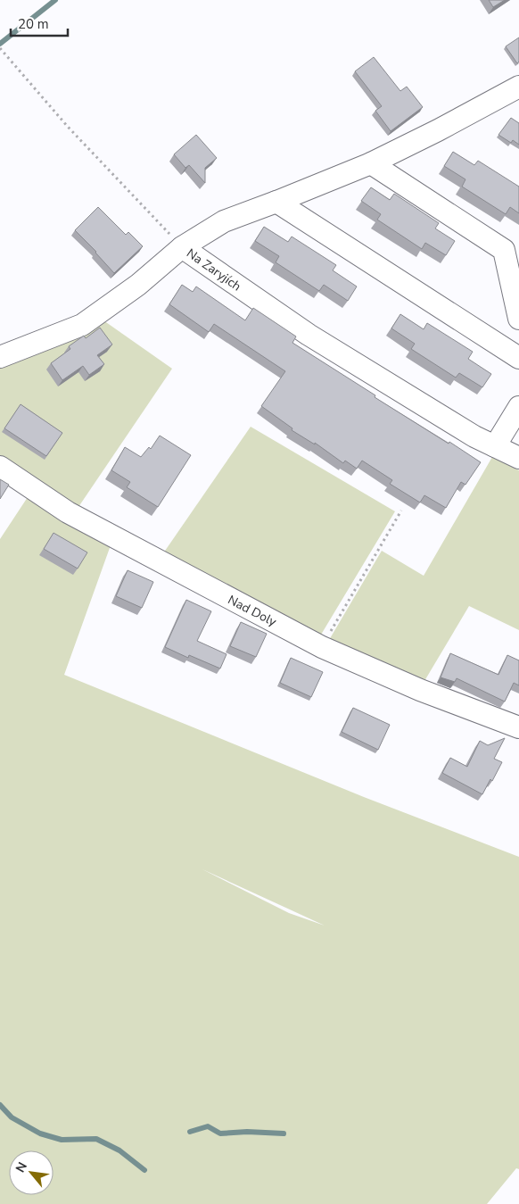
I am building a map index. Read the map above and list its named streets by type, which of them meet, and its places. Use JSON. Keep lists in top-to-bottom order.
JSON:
{
  "streets": {
    "street": ["Na Zaryjích", "Nad Doly"]
  },
  "scale_bar": "20 m",
  "north": "top left"
}
